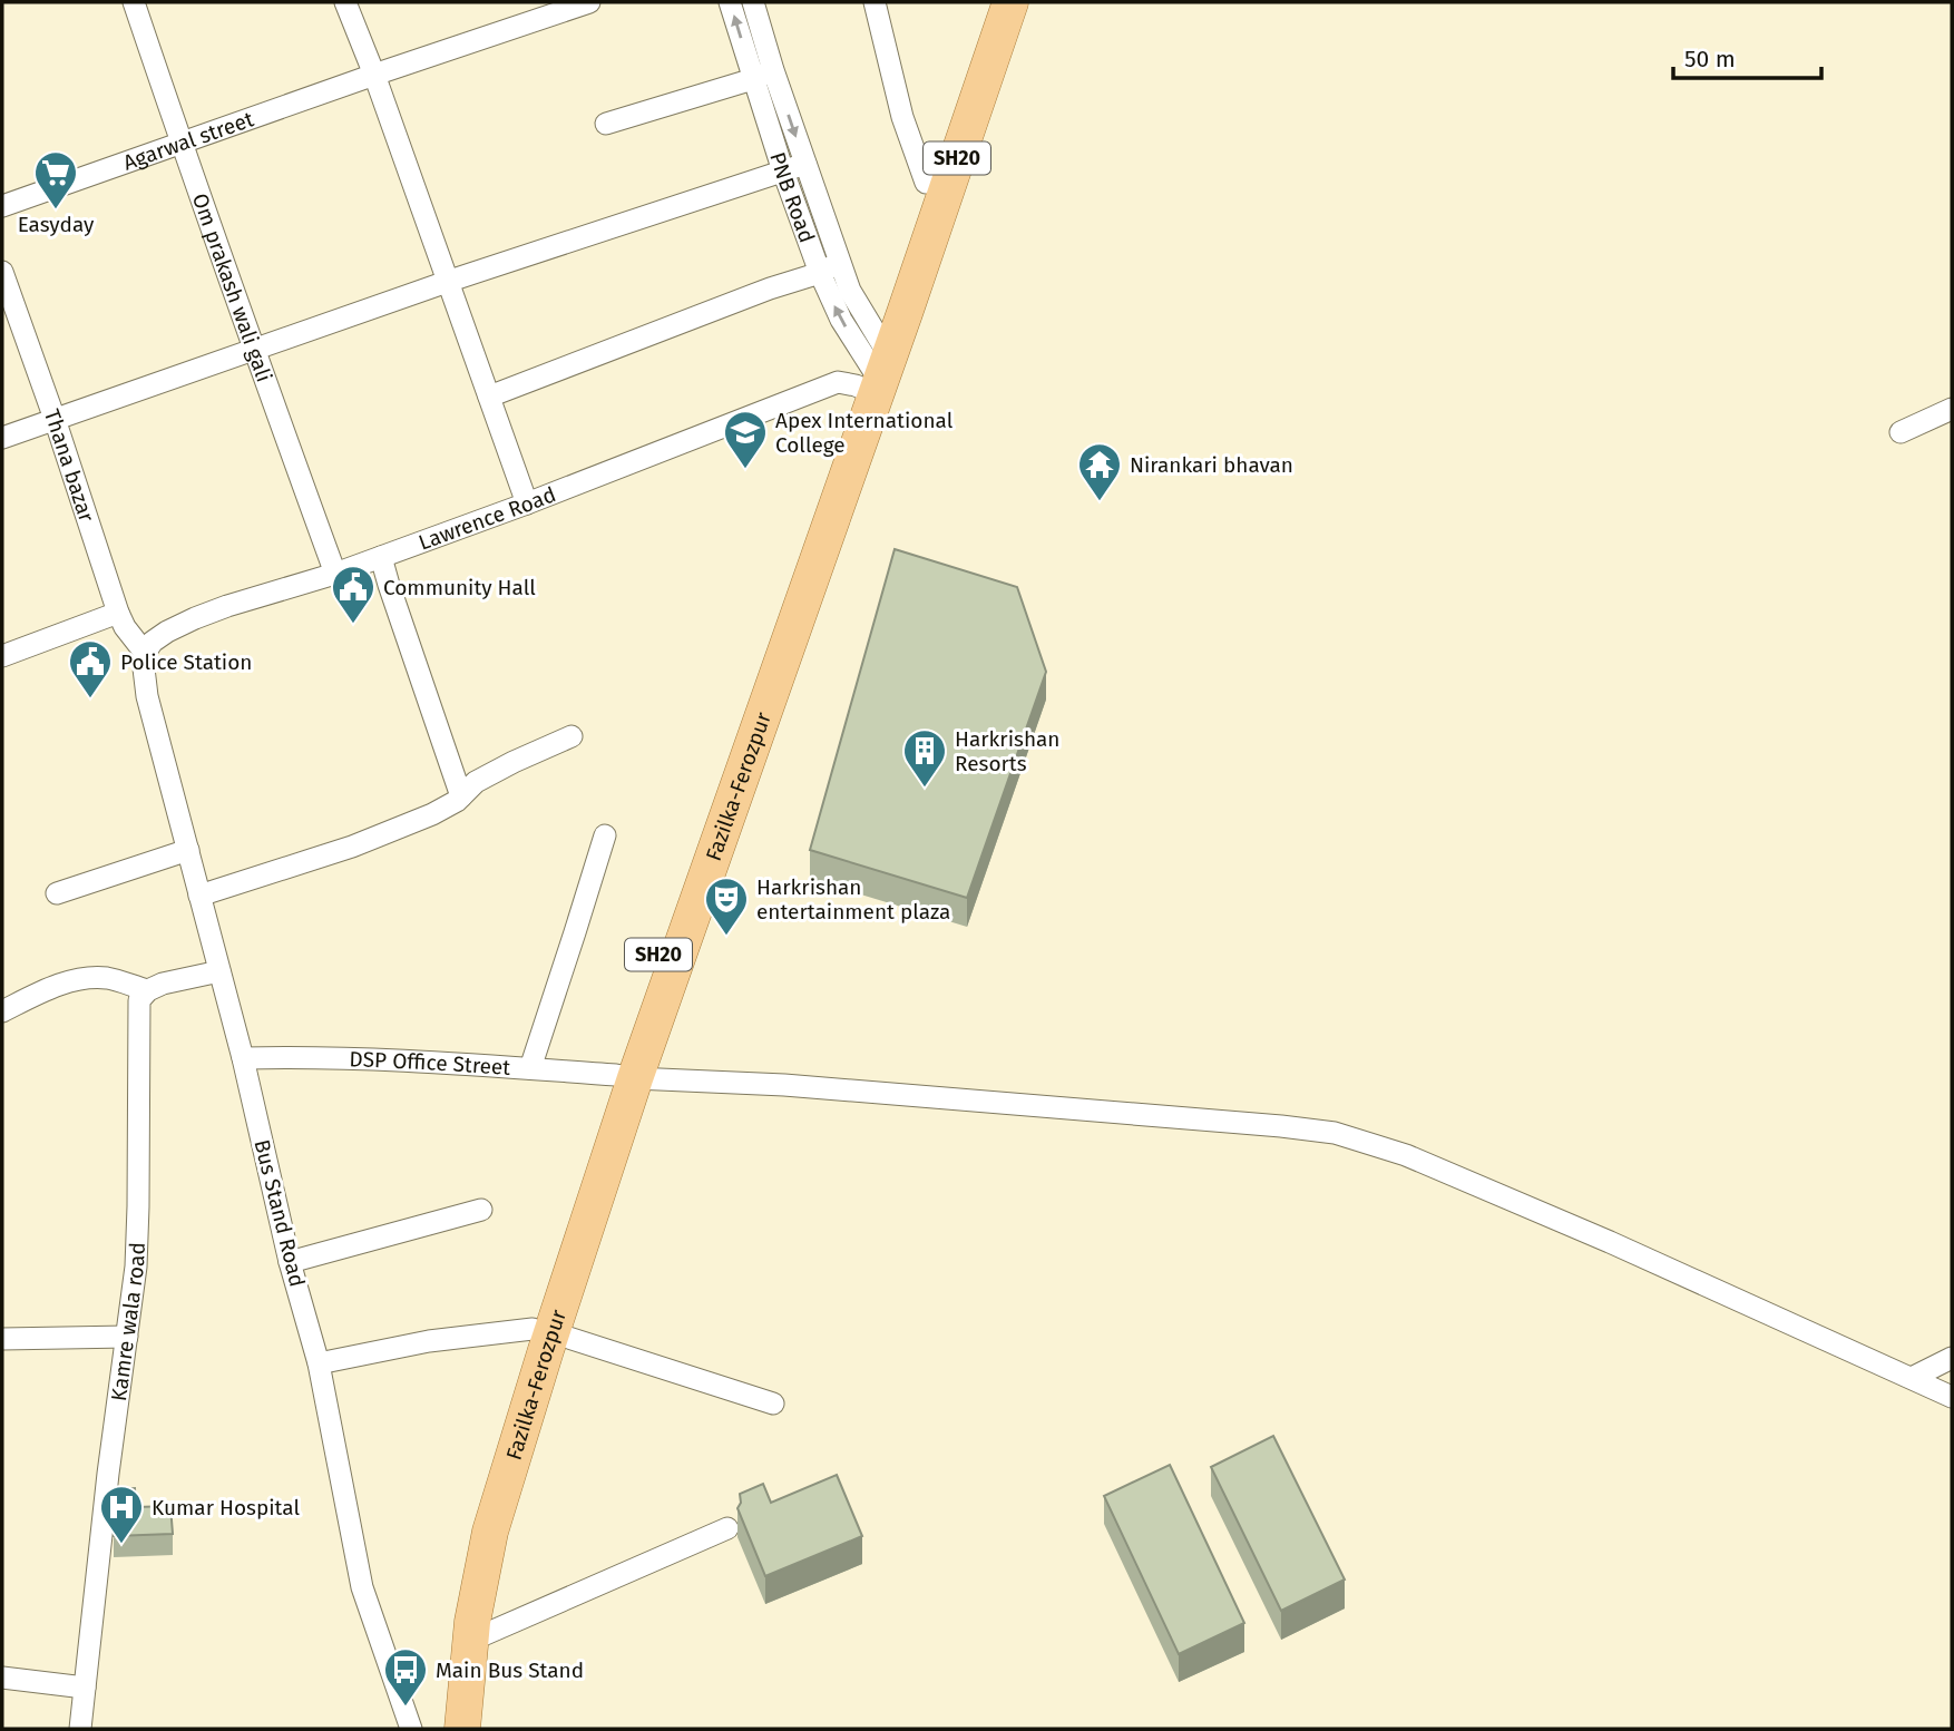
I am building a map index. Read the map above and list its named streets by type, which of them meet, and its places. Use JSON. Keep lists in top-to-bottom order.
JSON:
{
  "streets": {
    "main road": ["SH20", "Fazilka-Ferozpur"],
    "street": [
      "Agarwal street",
      "PNB Road",
      "Om prakash wali gali",
      "Thana bazar",
      "Lawrence Road",
      "DSP Office Street",
      "Bus Stand Road",
      "Kamre wala road"
    ]
  },
  "crossings": [
    ["Agarwal street", "Om prakash wali gali"],
    ["SH20", "Fazilka-Ferozpur"],
    ["PNB Road", "Lawrence Road"],
    ["PNB Road", "Fazilka-Ferozpur"],
    ["Om prakash wali gali", "Lawrence Road"],
    ["Thana bazar", "Lawrence Road"],
    ["Thana bazar", "Bus Stand Road"],
    ["Lawrence Road", "Fazilka-Ferozpur"],
    ["Lawrence Road", "Bus Stand Road"],
    ["Fazilka-Ferozpur", "DSP Office Street"],
    ["DSP Office Street", "Bus Stand Road"]
  ],
  "places": {
    "supermarket": ["Easyday"],
    "school or university": ["Apex International College"],
    "temple": ["Nirankari bhavan"],
    "public building": ["Community Hall", "Police Station"],
    "building": ["Harkrishan Resorts"],
    "theatre": ["Harkrishan entertainment plaza"],
    "hospital": ["Kumar Hospital"],
    "bus stop": ["Main Bus Stand"]
  },
  "scale_bar": "50 m"
}
